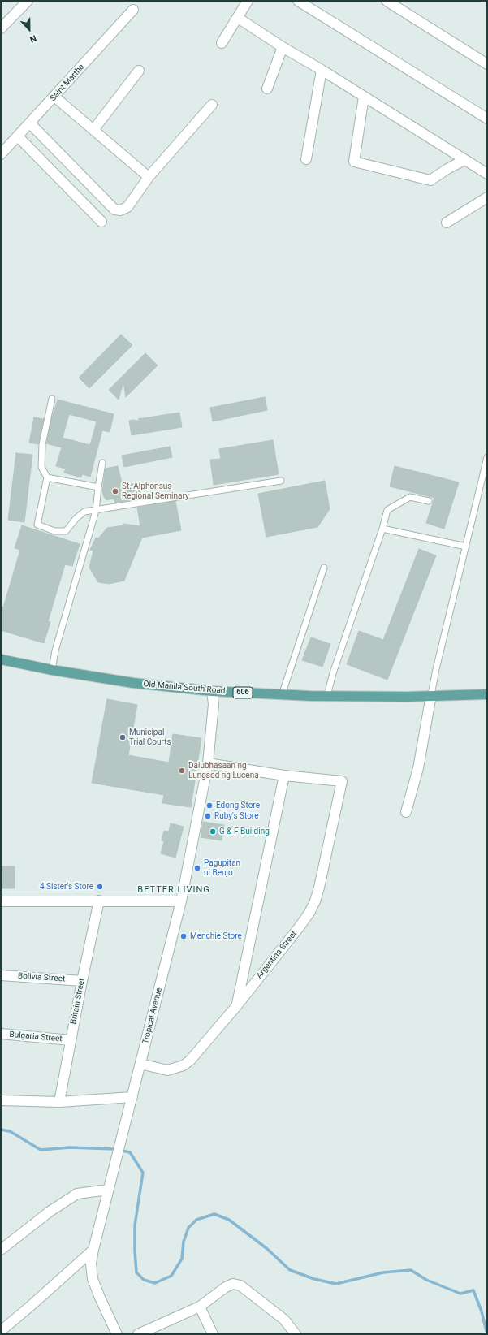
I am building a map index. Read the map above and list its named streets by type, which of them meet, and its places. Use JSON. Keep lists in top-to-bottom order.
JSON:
{
  "streets": {
    "main road": ["Old Manila South Road", "606"],
    "street": [
      "Saint Martha",
      "Argentina Street",
      "Bolivia Street",
      "Britain Street",
      "Tropical Avenue",
      "Bulgaria Street"
    ]
  },
  "crossings": [
    ["Old Manila South Road", "Tropical Avenue"],
    ["Argentina Street", "Tropical Avenue"],
    ["Bolivia Street", "Britain Street"],
    ["Britain Street", "Bulgaria Street"]
  ],
  "districts": ["BETTER LIVING"],
  "places": [
    "St. Alphonsus Regional Seminary",
    "Municipal Trial Courts",
    "Dalubhasaan ng Lungsod ng Lucena",
    "Edong Store",
    "Ruby's Store",
    "G & F Building",
    "Pagupitan ni Benjo",
    "4 Sister's Store",
    "Menchie Store"
  ],
  "north": "bottom"
}
